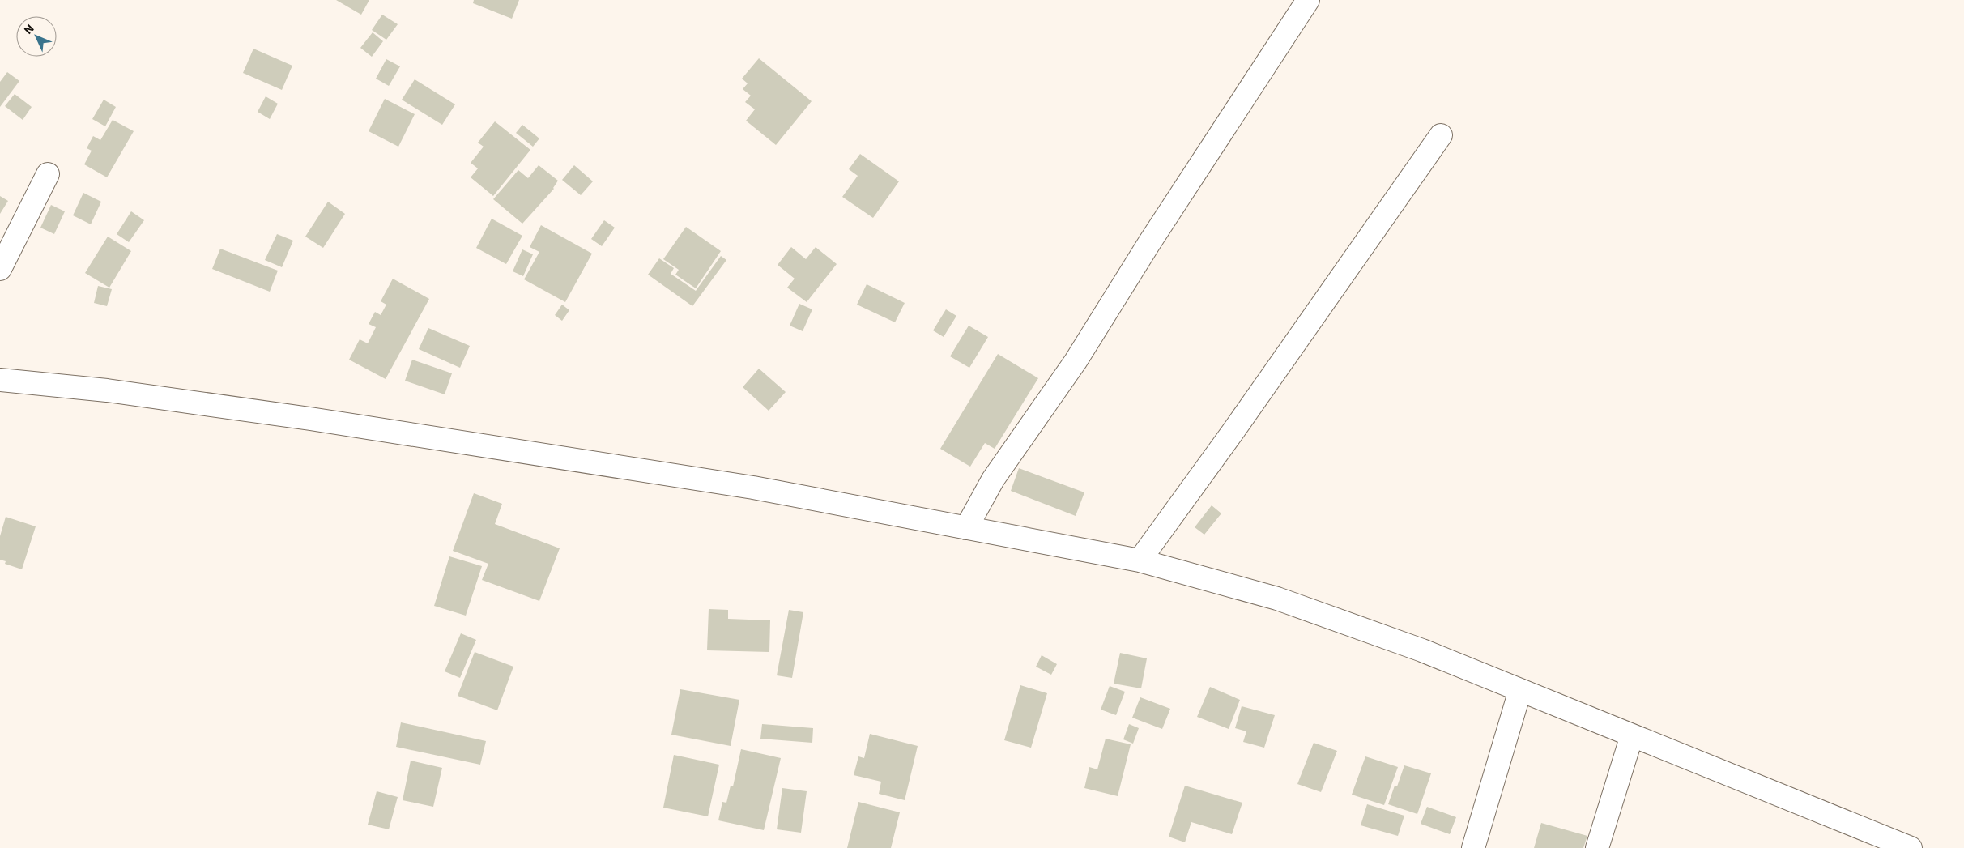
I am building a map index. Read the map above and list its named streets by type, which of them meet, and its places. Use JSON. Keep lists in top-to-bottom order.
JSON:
{
  "north": "top left"
}
